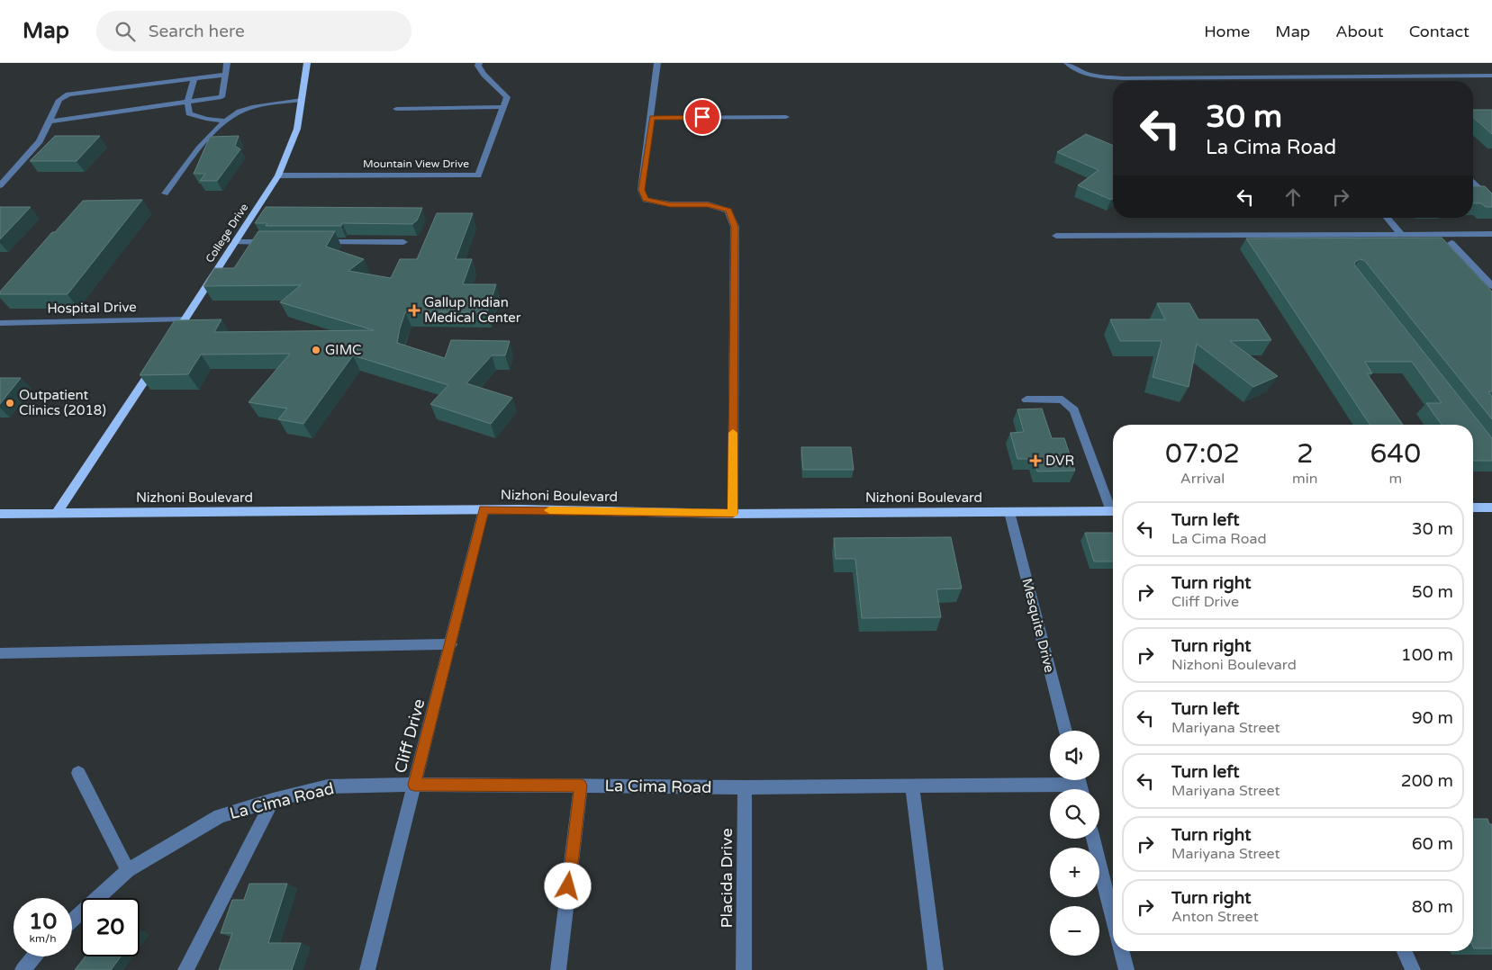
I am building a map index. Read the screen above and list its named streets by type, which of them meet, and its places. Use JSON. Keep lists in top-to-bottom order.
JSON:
{
  "streets": {
    "main road": ["College Drive", "Nizhoni Boulevard"],
    "street": [
      "Mountain View Drive",
      "Hospital Drive",
      "Mesquite Drive",
      "Cliff Drive",
      "La Cima Road",
      "Placida Drive"
    ]
  },
  "crossings": [
    ["Mountain View Drive", "College Drive"],
    ["College Drive", "Hospital Drive"],
    ["Nizhoni Boulevard", "Mesquite Drive"],
    ["Nizhoni Boulevard", "Cliff Drive"],
    ["Cliff Drive", "La Cima Road"],
    ["La Cima Road", "Placida Drive"]
  ],
  "places": {
    "health": ["Gallup Indian Medical Center", "DVR"],
    "other": ["GIMC", "Outpatient Clinics (2018)"]
  },
  "page": {
    "header": "Map",
    "search": "Search here",
    "nav": [
      "Home",
      "Map",
      "About",
      "Contact"
    ],
    "turn": ["30 m", "La Cima Road"],
    "eta": [
      "07:02",
      "Arrival",
      "2",
      "min",
      "640",
      "m"
    ],
    "list": [
      {
        "name": "Turn left",
        "note": "La Cima Road",
        "value": "30 m"
      },
      {
        "name": "Turn right",
        "note": "Cliff Drive",
        "value": "50 m"
      },
      {
        "name": "Turn right",
        "note": "Nizhoni Boulevard",
        "value": "100 m"
      },
      {
        "name": "Turn left",
        "note": "Mariyana Street",
        "value": "90 m"
      },
      {
        "name": "Turn left",
        "note": "Mariyana Street",
        "value": "200 m"
      },
      {
        "name": "Turn right",
        "note": "Mariyana Street",
        "value": "60 m"
      },
      {
        "name": "Turn right",
        "note": "Anton Street",
        "value": "80 m"
      }
    ],
    "map_buttons": ["+", "−"],
    "speed": "10 km/h",
    "limit": "20"
  }
}
